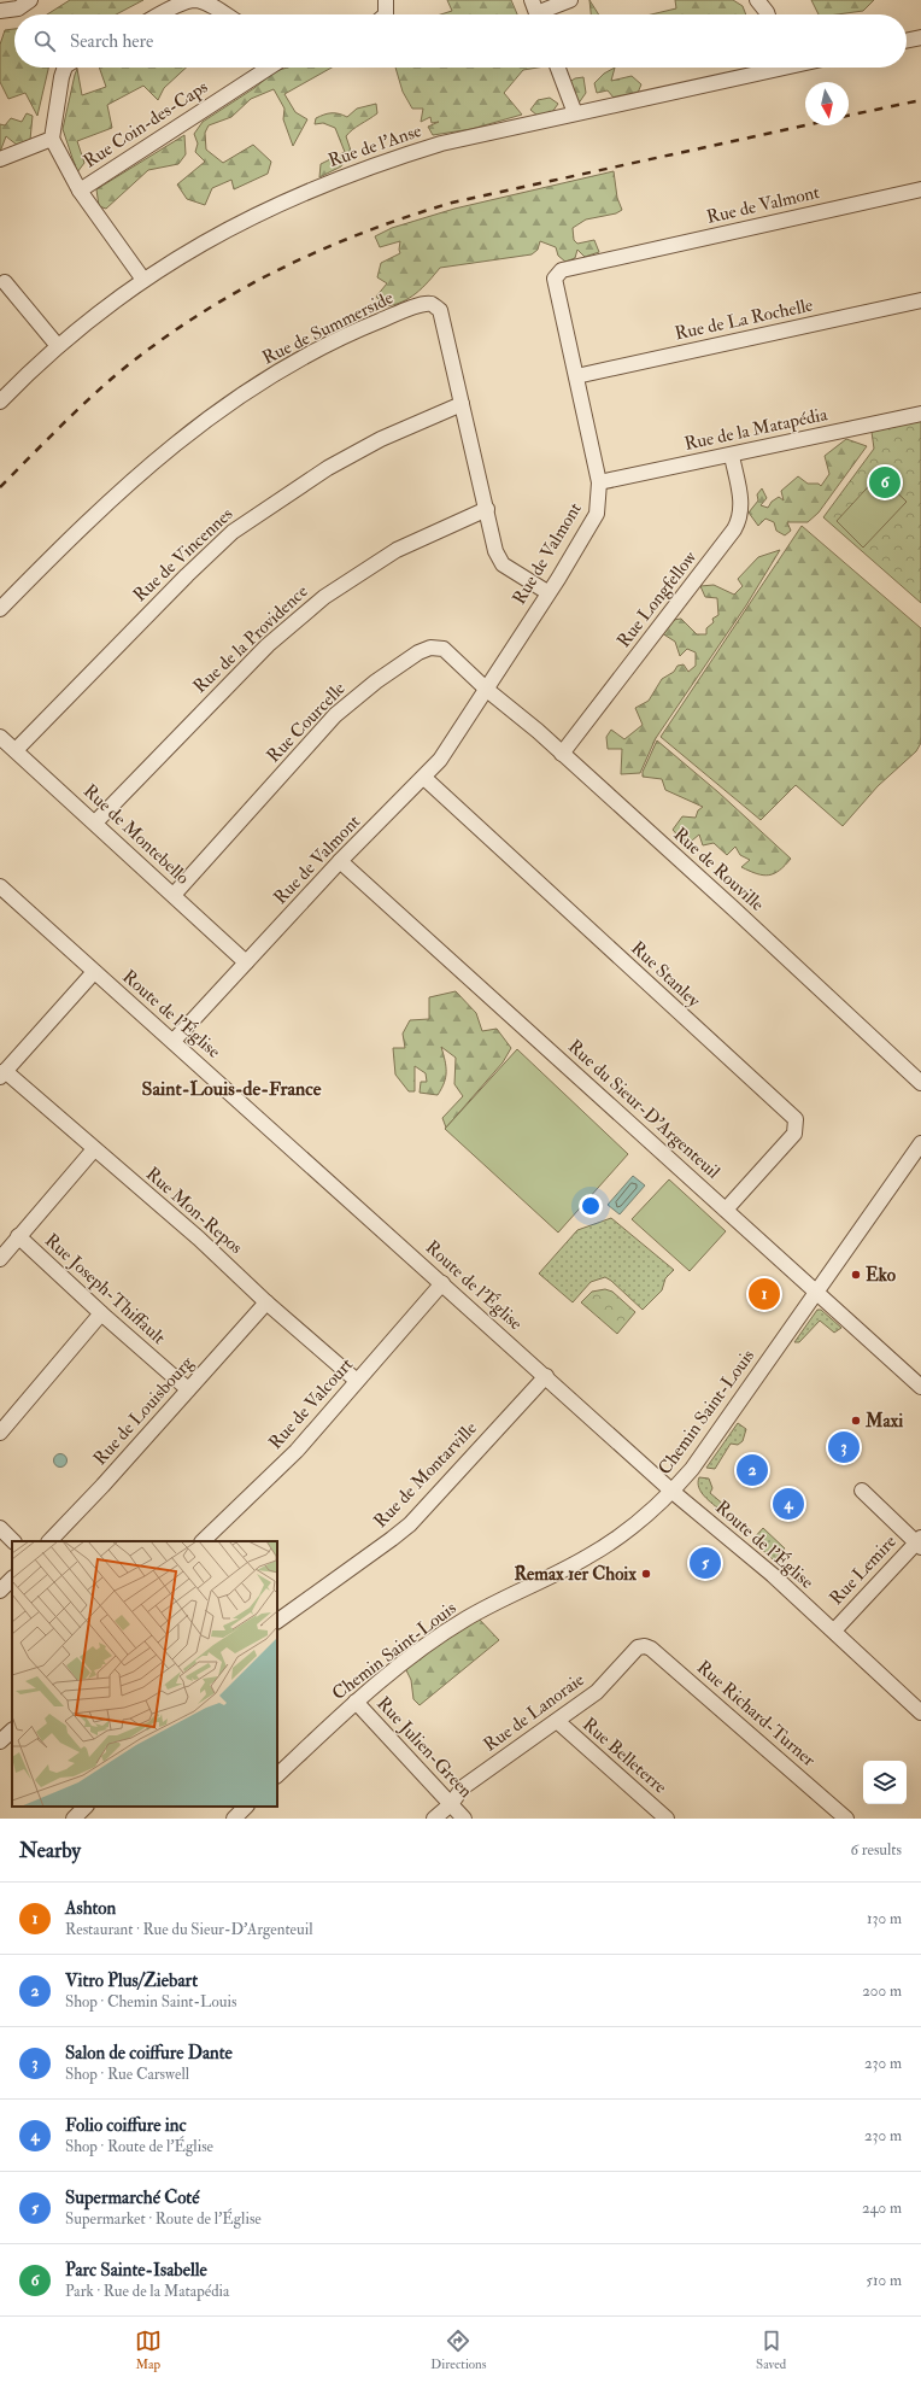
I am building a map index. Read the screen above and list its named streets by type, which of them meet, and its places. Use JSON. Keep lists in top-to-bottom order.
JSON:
{
  "streets": {
    "street": [
      "Rue Coin-des-Caps",
      "Rue de l'Anse",
      "Rue de Valmont",
      "Rue de La Rochelle",
      "Rue de Summerside",
      "Rue de la Matapédia",
      "Rue de Vincennes",
      "Rue Longfellow",
      "Rue de la Providence",
      "Rue Courcelle",
      "Rue de Montebello",
      "Rue de Rouville",
      "Rue Stanley",
      "Route de l'Église",
      "Rue du Sieur-D'Argenteuil",
      "Rue Mon-Repos",
      "Rue Joseph-Thiffault",
      "Rue de Valcourt",
      "Rue de Louisbourg",
      "Chemin Saint-Louis",
      "Rue de Montarville",
      "Rue Lemire",
      "Rue de Lanoraie",
      "Rue Richard-Turner",
      "Rue Julien-Green",
      "Rue Belleterre"
    ]
  },
  "crossings": [
    ["Rue de Valmont", "Rue de La Rochelle"],
    ["Rue de Valmont", "Rue de Summerside"],
    ["Rue de Valmont", "Rue de la Matapédia"],
    ["Rue de Valmont", "Rue Courcelle"],
    ["Rue de Valmont", "Rue de Montebello"],
    ["Rue de Valmont", "Rue de Rouville"],
    ["Rue de Valmont", "Rue Stanley"],
    ["Rue de Valmont", "Route de l'Église"],
    ["Rue de Valmont", "Rue du Sieur-D'Argenteuil"],
    ["Rue de Summerside", "Rue de Vincennes"],
    ["Rue de Summerside", "Rue de la Providence"],
    ["Rue de la Matapédia", "Rue Longfellow"],
    ["Rue de Vincennes", "Rue de Montebello"],
    ["Rue Longfellow", "Rue de Rouville"],
    ["Rue de la Providence", "Rue de Montebello"],
    ["Rue Courcelle", "Rue de Montebello"],
    ["Rue Courcelle", "Rue de Rouville"],
    ["Rue Stanley", "Rue du Sieur-D'Argenteuil"],
    ["Route de l'Église", "Rue de Valcourt"],
    ["Route de l'Église", "Chemin Saint-Louis"],
    ["Route de l'Église", "Rue de Montarville"],
    ["Route de l'Église", "Rue Lemire"],
    ["Rue du Sieur-D'Argenteuil", "Chemin Saint-Louis"],
    ["Rue Mon-Repos", "Rue de Valcourt"],
    ["Rue Mon-Repos", "Rue de Louisbourg"],
    ["Rue Joseph-Thiffault", "Rue de Louisbourg"],
    ["Chemin Saint-Louis", "Rue Julien-Green"],
    ["Rue de Lanoraie", "Rue Richard-Turner"],
    ["Rue de Lanoraie", "Rue Julien-Green"],
    ["Rue de Lanoraie", "Rue Belleterre"]
  ],
  "districts": ["Saint-Louis-de-France"],
  "places": ["Eko", "Maxi", "Remax 1er Choix"],
  "north": "bottom",
  "page": {
    "search": "Search here",
    "pins": [
      "6",
      "1",
      "3",
      "2",
      "4",
      "5"
    ],
    "heading": ["Nearby", "6 results"],
    "list": [
      {
        "mark": "1",
        "name": "Ashton",
        "note": "Restaurant · Rue du Sieur-D'Argenteuil",
        "value": "130 m"
      },
      {
        "mark": "2",
        "name": "Vitro Plus/Ziebart",
        "note": "Shop · Chemin Saint-Louis",
        "value": "200 m"
      },
      {
        "mark": "3",
        "name": "Salon de coiffure Dante",
        "note": "Shop · Rue Carswell",
        "value": "230 m"
      },
      {
        "mark": "4",
        "name": "Folio coiffure inc",
        "note": "Shop · Route de l'Église",
        "value": "230 m"
      },
      {
        "mark": "5",
        "name": "Supermarché Coté",
        "note": "Supermarket · Route de l'Église",
        "value": "240 m"
      },
      {
        "mark": "6",
        "name": "Parc Sainte-Isabelle",
        "note": "Park · Rue de la Matapédia",
        "value": "510 m"
      }
    ],
    "nav": ["Map", "Directions", "Saved"]
  }
}
